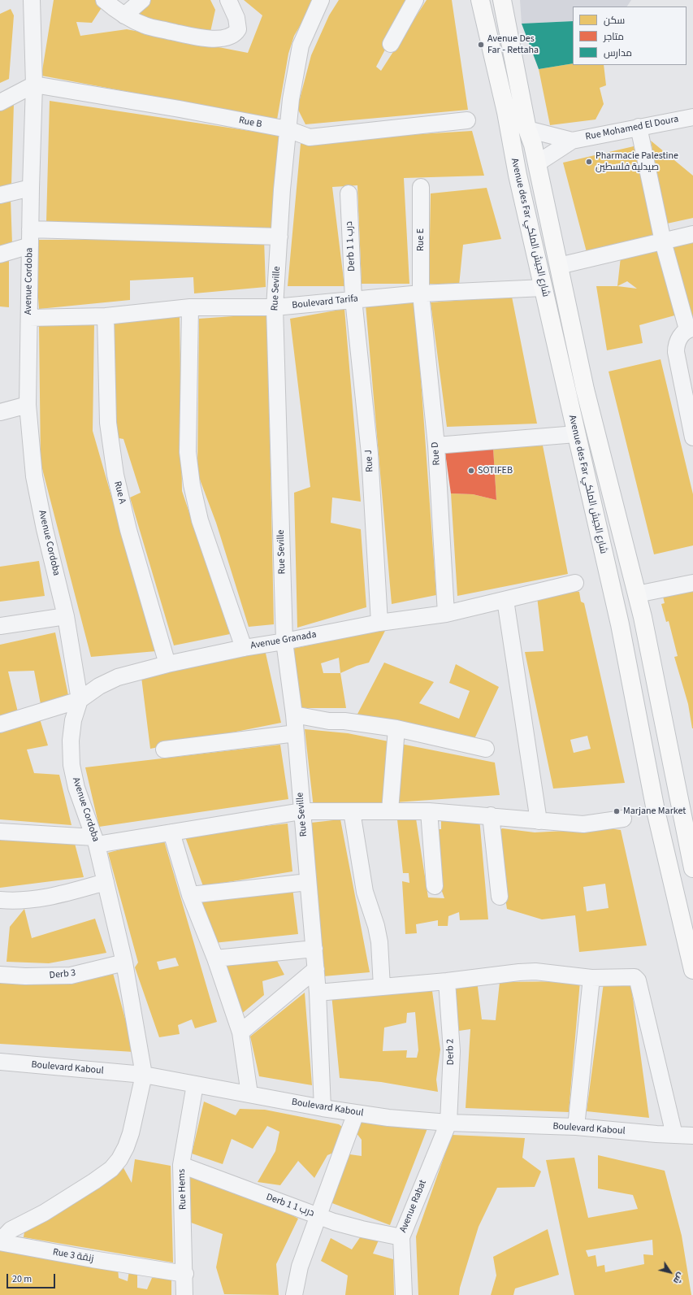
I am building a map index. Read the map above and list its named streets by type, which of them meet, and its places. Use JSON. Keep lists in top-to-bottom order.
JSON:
{
  "streets": {
    "main road": ["Avenue des Far شارع الجيش الملكي"],
    "street": [
      "Rue B",
      "Rue Mohamed El Doura",
      "Rue E",
      "Derb 1 درب 1",
      "Avenue Cordoba",
      "Rue Seville",
      "Boulevard Tarifa",
      "Rue D",
      "Rue J",
      "Rue A",
      "Avenue Granada",
      "Derb 3",
      "Derb 2",
      "Boulevard Kaboul",
      "Rue Hems",
      "Avenue Rabat",
      "Rue 3 زنقة"
    ]
  },
  "crossings": [
    ["Rue B", "Avenue Cordoba"],
    ["Rue B", "Rue Seville"],
    ["Rue Mohamed El Doura", "Avenue des Far شارع الجيش الملكي"],
    ["Avenue des Far شارع الجيش الملكي", "Boulevard Tarifa"],
    ["Rue E", "Boulevard Tarifa"],
    ["Rue E", "Rue D"],
    ["Derb 1 درب 1", "Boulevard Tarifa"],
    ["Derb 1 درب 1", "Rue J"],
    ["Derb 1 درب 1", "Rue Hems"],
    ["Derb 1 درب 1", "Avenue Rabat"],
    ["Avenue Cordoba", "Boulevard Tarifa"],
    ["Avenue Cordoba", "Avenue Granada"],
    ["Avenue Cordoba", "Derb 3"],
    ["Avenue Cordoba", "Boulevard Kaboul"],
    ["Rue Seville", "Boulevard Tarifa"],
    ["Rue Seville", "Avenue Granada"],
    ["Rue Seville", "Boulevard Kaboul"],
    ["Boulevard Tarifa", "Rue D"],
    ["Boulevard Tarifa", "Rue J"],
    ["Boulevard Tarifa", "Rue A"],
    ["Rue D", "Avenue Granada"],
    ["Rue J", "Avenue Granada"],
    ["Rue A", "Avenue Granada"],
    ["Derb 2", "Boulevard Kaboul"],
    ["Derb 2", "Avenue Rabat"],
    ["Boulevard Kaboul", "Rue Hems"],
    ["Boulevard Kaboul", "Avenue Rabat"],
    ["Rue Hems", "Rue 3 زنقة"]
  ],
  "places": [
    "Avenue Des Far - Rettaha",
    "Pharmacie Palestine صيدلية فلسطين",
    "SOTIFEB",
    "Marjane Market"
  ],
  "legend": ["سكن", "متاجر", "مدارس"],
  "scale_bar": "20 m",
  "north": "bottom right"
}
